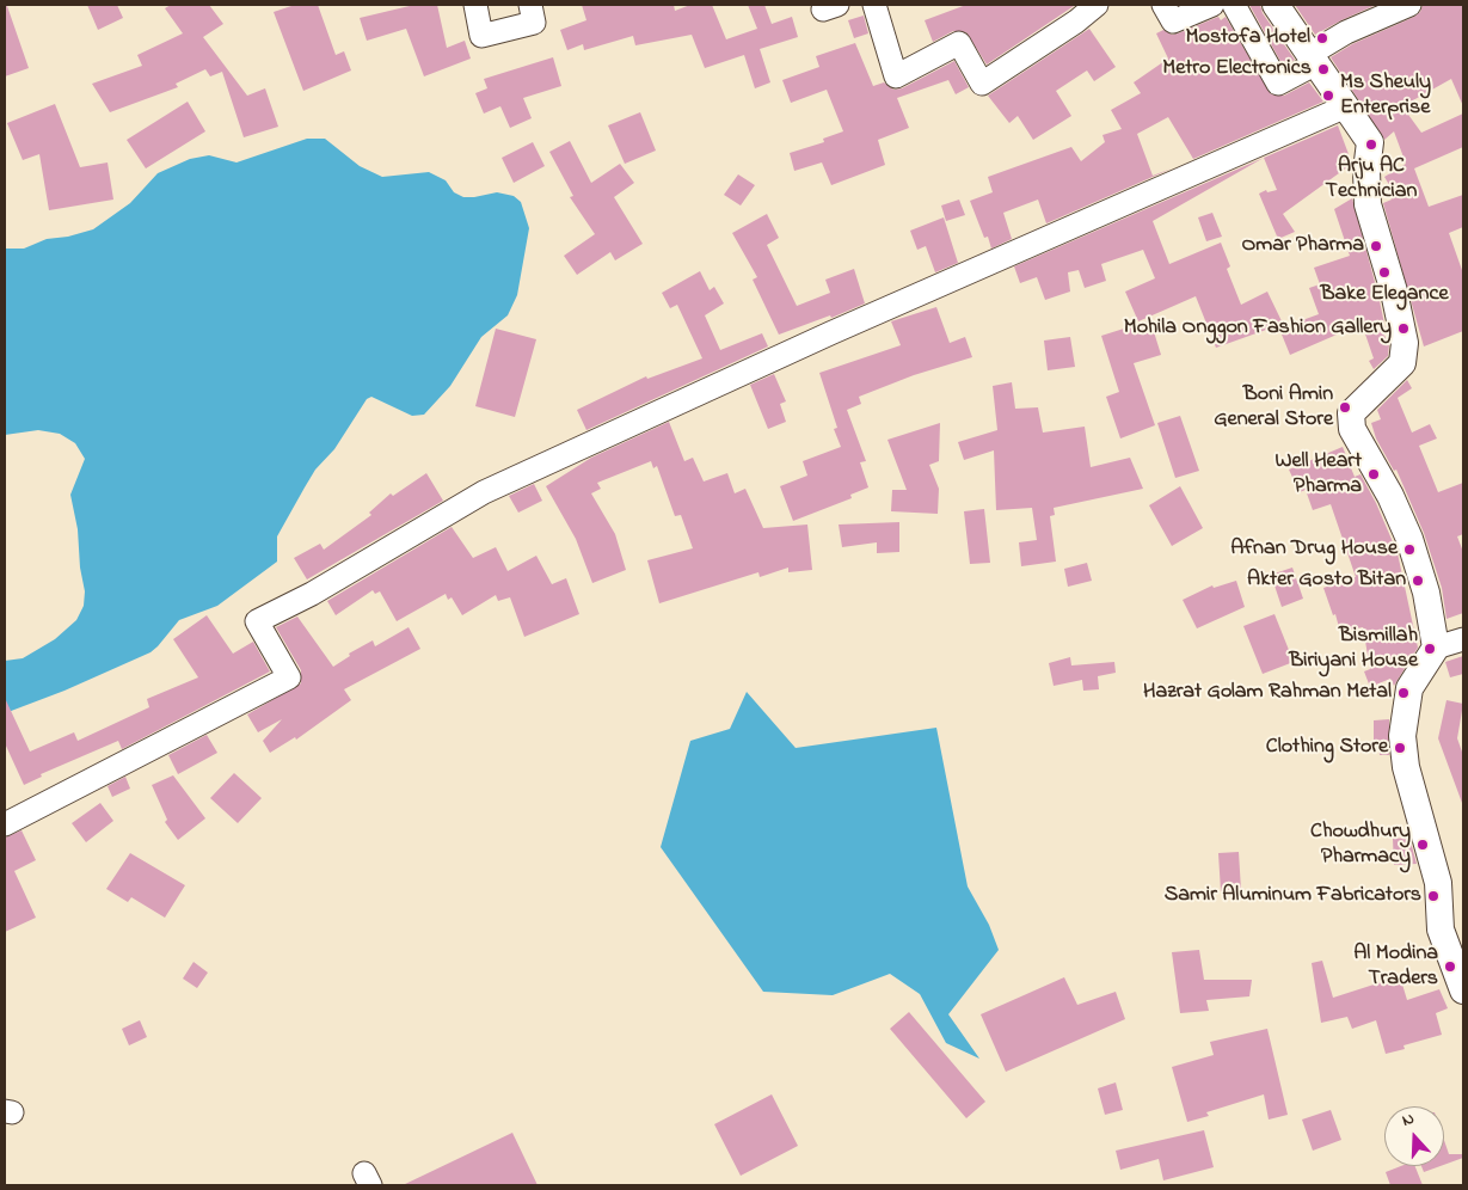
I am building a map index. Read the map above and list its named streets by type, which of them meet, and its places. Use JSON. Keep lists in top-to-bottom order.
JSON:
{
  "places": [
    "Mostofa Hotel",
    "Metro Electronics",
    "Ms Sheuly Enterprise",
    "Arju AC Technician",
    "Omar Pharma",
    "Bake Elegance",
    "Mohila Onggon Fashion Gallery",
    "Boni Amin General Store",
    "Well Heart Pharma",
    "Afnan Drug House",
    "Akter Gosto Bitan",
    "Bismillah Biriyani House",
    "Hazrat Golam Rahman Metal",
    "Clothing Store",
    "Chowdhury Pharmacy",
    "Samir Aluminum Fabricators",
    "Al Modina Traders"
  ],
  "north": "top"
}
